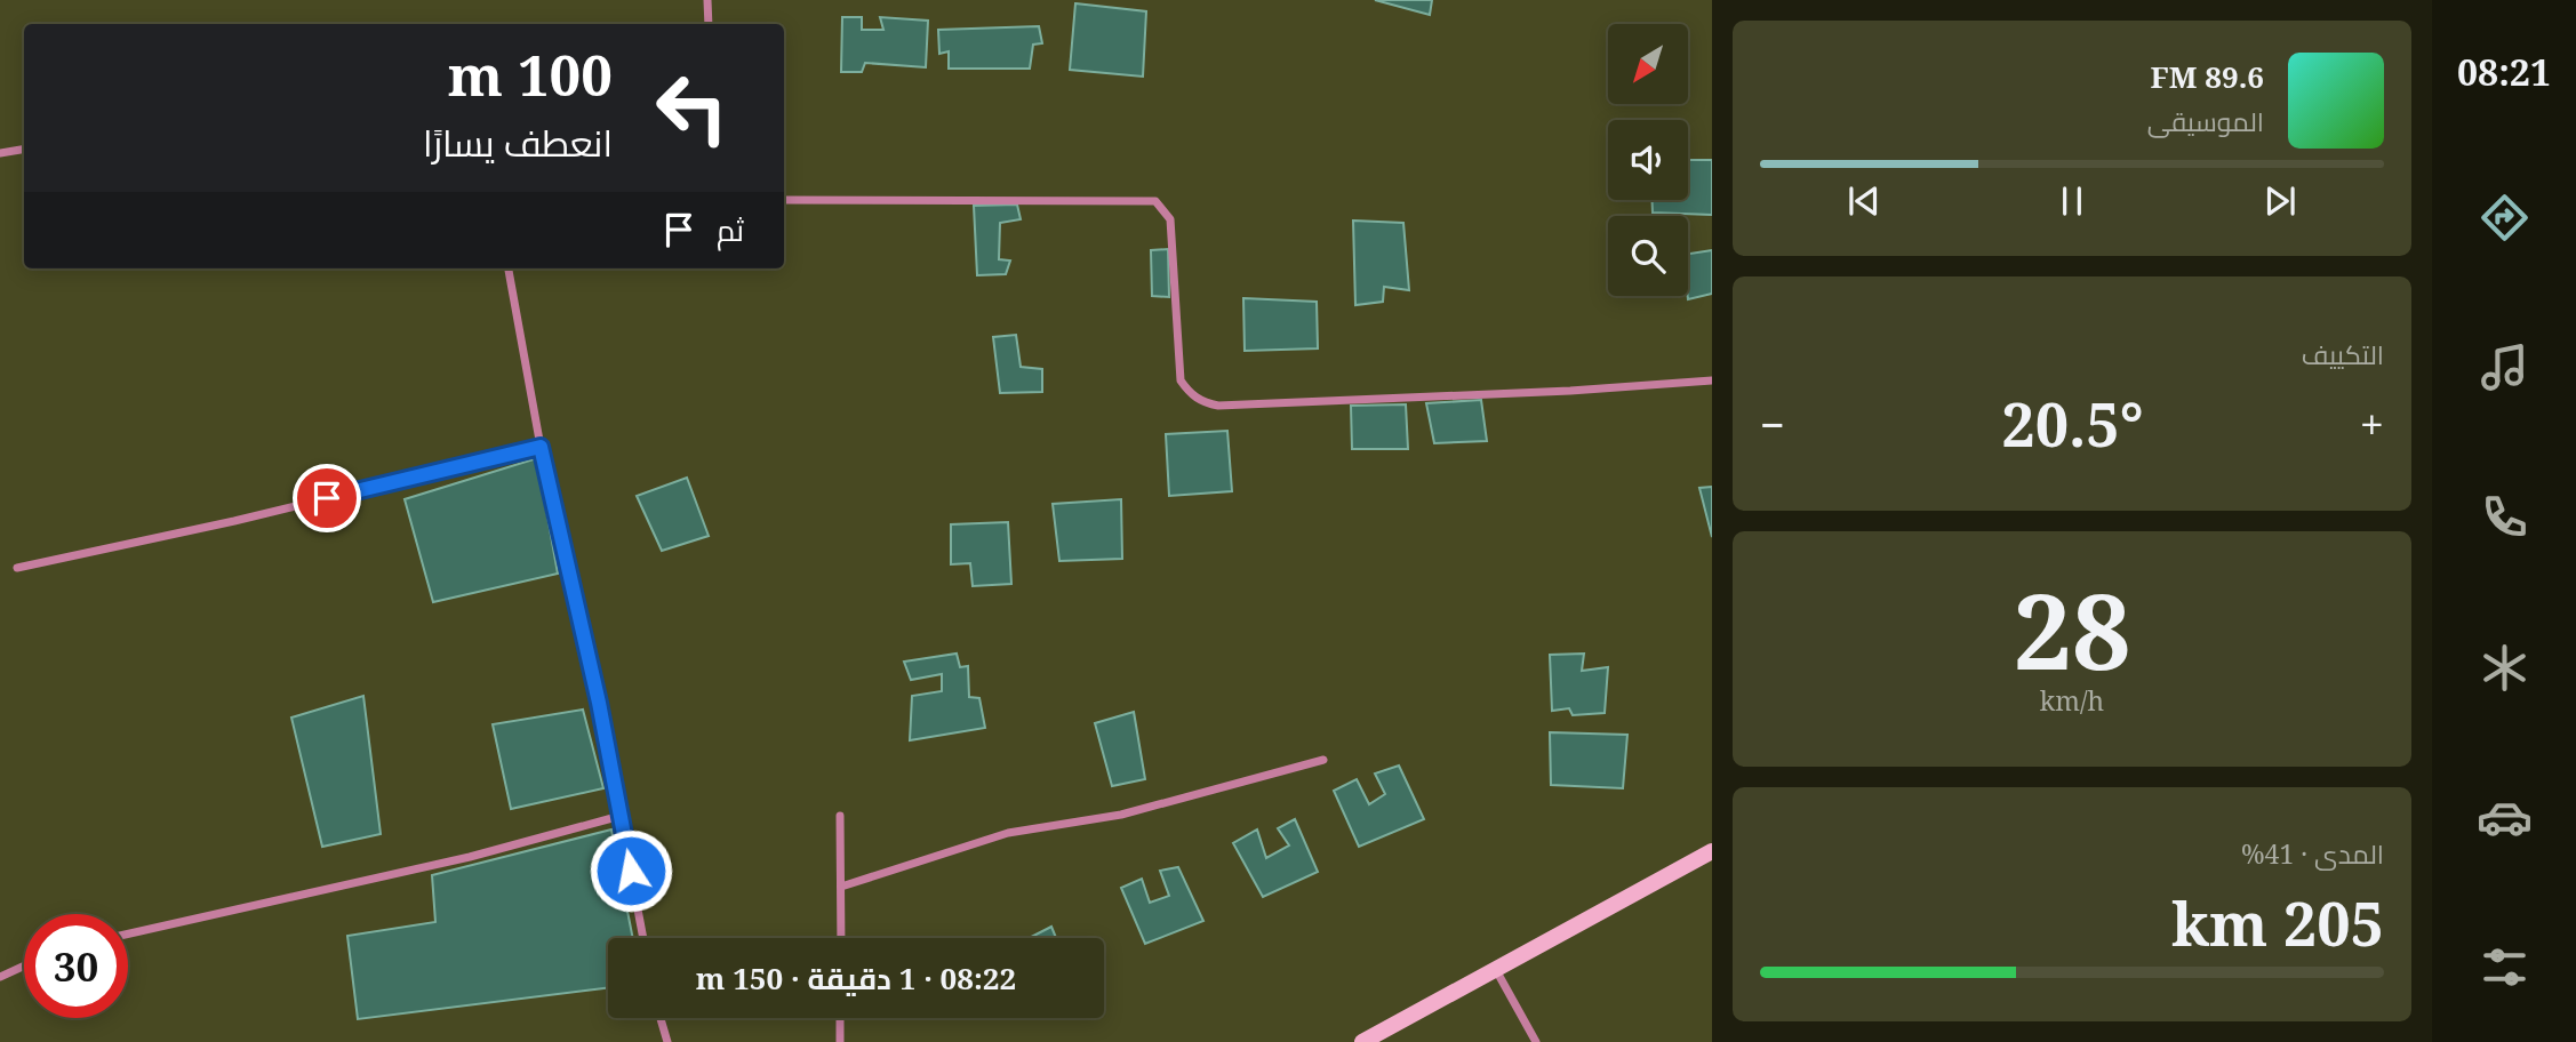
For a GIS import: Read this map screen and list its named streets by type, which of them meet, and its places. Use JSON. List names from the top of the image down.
{
  "north": "bottom left",
  "page": {
    "tabs": "08:21",
    "turn": ["100 m", "انعطف يسارًا"],
    "song": ["89.6 FM", "الموسيقى"],
    "then": "ثم",
    "tile": [
      "التكييف",
      ["28", "km/h"],
      ["المدى · 41%", "205 km"]
    ],
    "heat": ["−", "20.5°", "+"],
    "limit": "30",
    "trip": "08:22 · 1 دقيقة · 150 m"
  }
}
